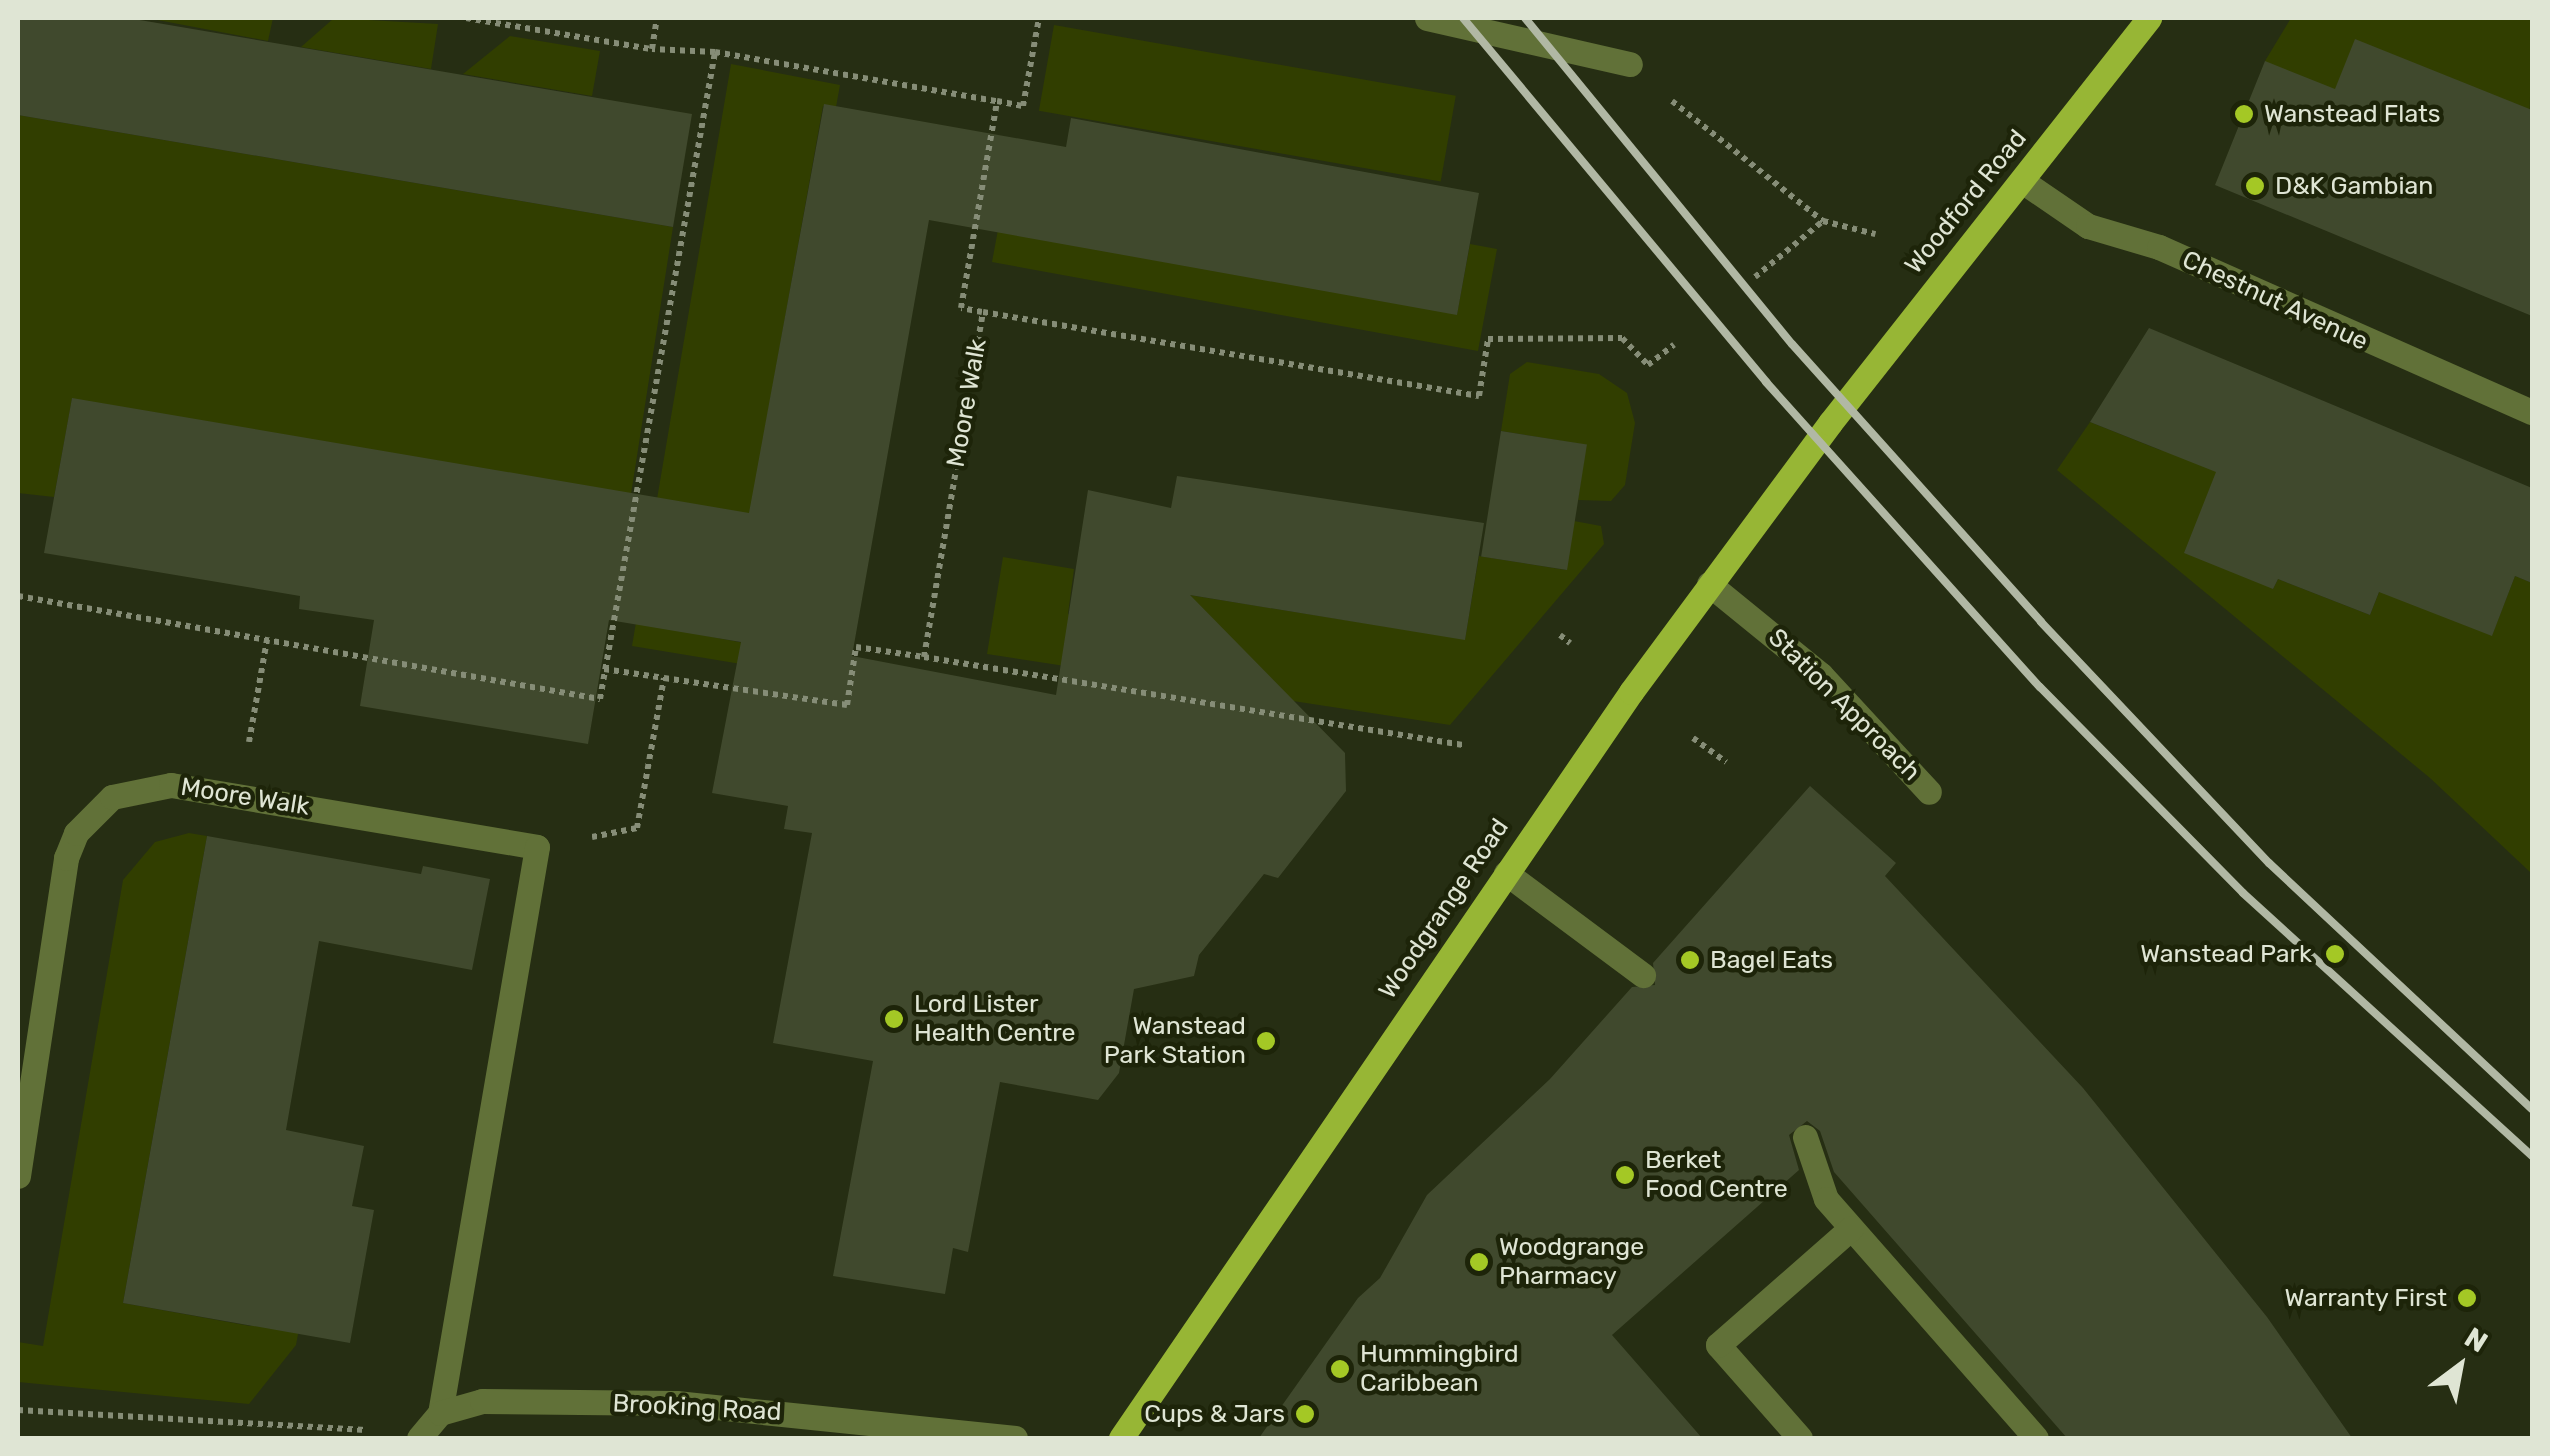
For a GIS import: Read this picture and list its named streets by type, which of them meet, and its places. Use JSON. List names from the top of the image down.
{
  "streets": {
    "main road": ["Woodford Road", "Woodgrange Road"],
    "street": [
      "Chestnut Avenue",
      "Moore Walk",
      "Station Approach",
      "Brooking Road"
    ]
  },
  "crossings": [
    ["Woodford Road", "Chestnut Avenue"],
    ["Woodford Road", "Woodgrange Road"],
    ["Station Approach", "Woodgrange Road"]
  ],
  "places": [
    "Wanstead Flats",
    "D&K Gambian",
    "Wanstead Park",
    "Bagel Eats",
    "Lord Lister Health Centre",
    "Wanstead Park Station",
    "Berket Food Centre",
    "Woodgrange Pharmacy",
    "Warranty First",
    "Hummingbird Caribbean",
    "Cups & Jars"
  ],
  "north": "top right"
}
